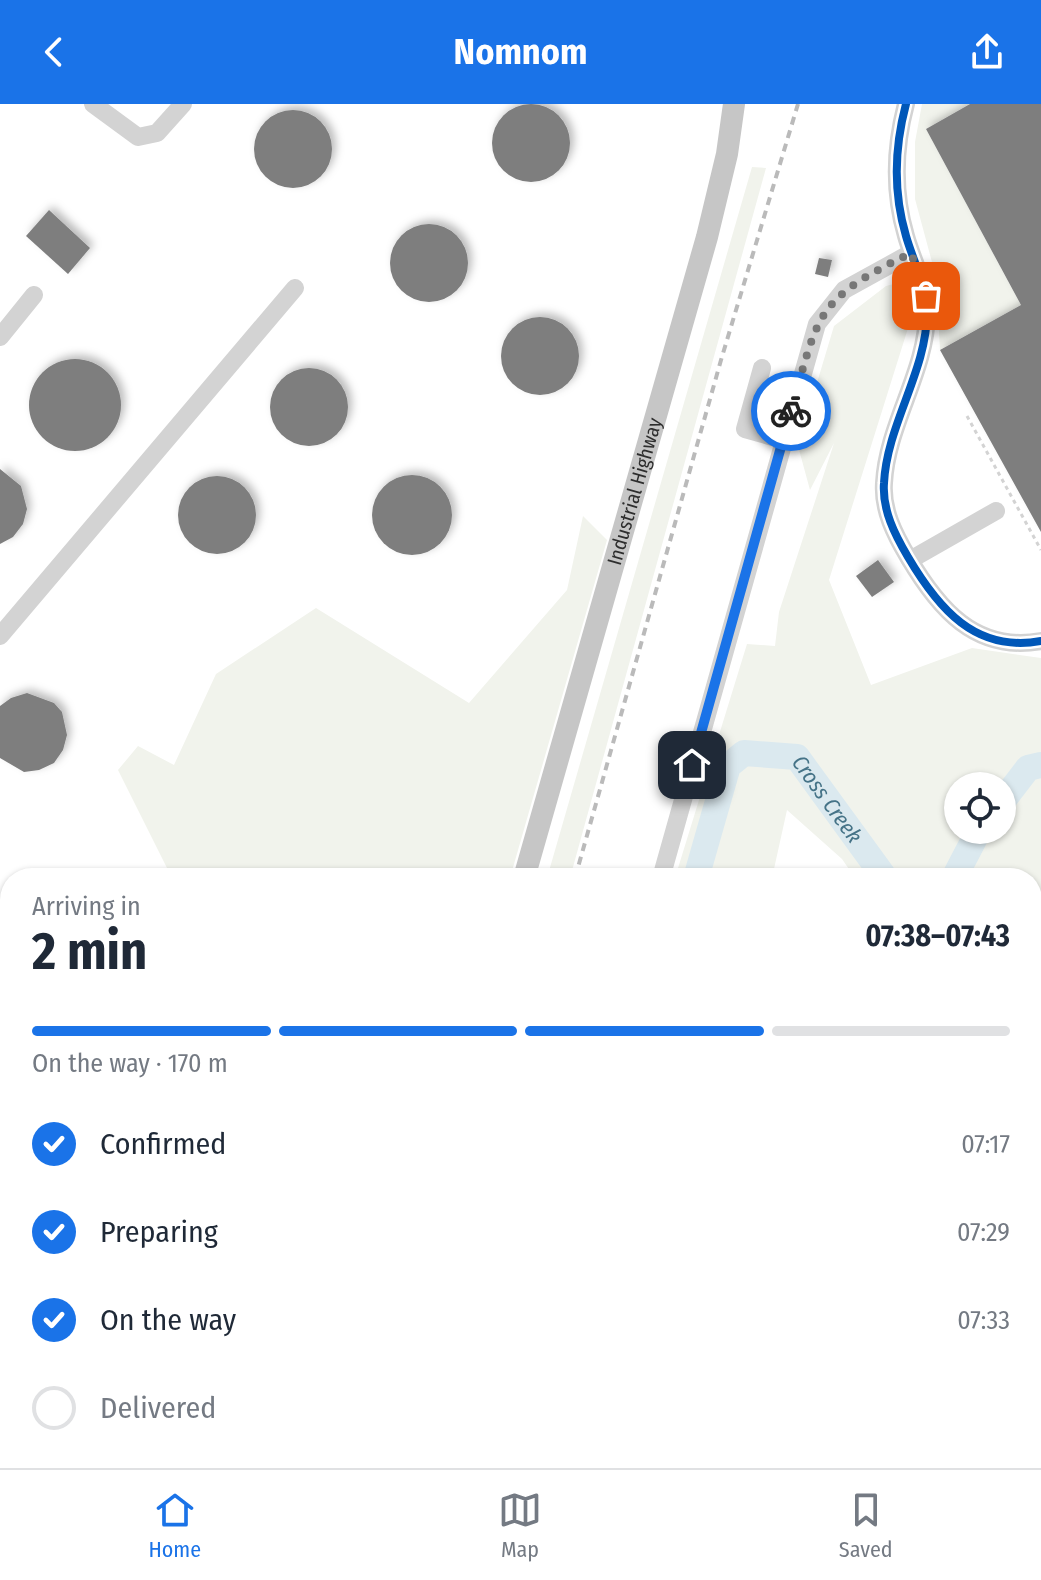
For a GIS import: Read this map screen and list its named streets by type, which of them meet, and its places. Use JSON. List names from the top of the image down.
{
  "streets": {
    "main road": ["Industrial Highway"]
  },
  "water": ["Cross Creek"],
  "page": {
    "header": "Nomnom",
    "heading": ["2 min", "Arriving in", "07:38–07:43"],
    "bar": "On the way · 170 m",
    "list": [
      ["Confirmed", "07:17"],
      ["Preparing", "07:29"],
      ["On the way", "07:33"],
      "Delivered"
    ],
    "tabs": ["Home", "Map", "Saved"]
  }
}
